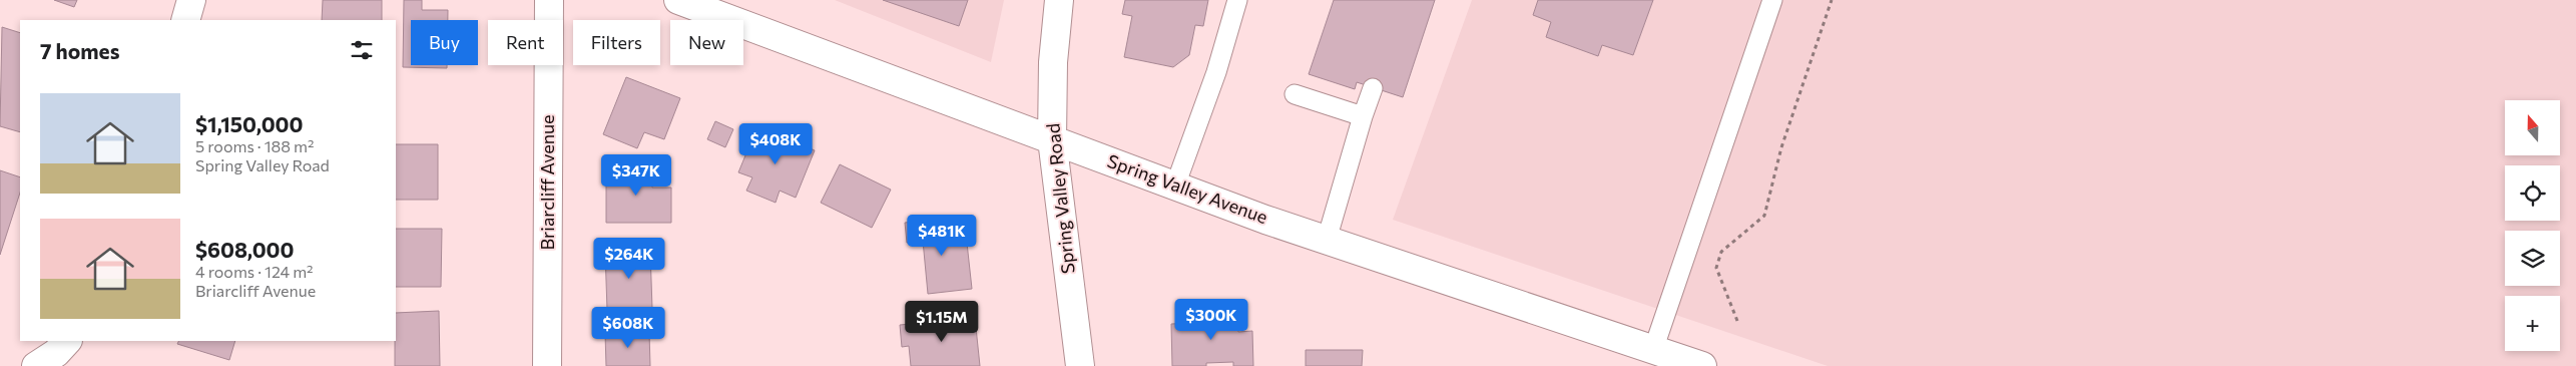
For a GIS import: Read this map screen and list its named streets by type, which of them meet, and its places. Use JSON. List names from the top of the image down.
{
  "streets": {
    "street": ["Briarcliff Avenue", "Spring Valley Avenue", "Spring Valley Road"]
  },
  "crossings": [
    ["Spring Valley Avenue", "Spring Valley Road"]
  ],
  "north": "top",
  "page": {
    "chip": [
      "Buy",
      "Rent",
      "Filters",
      "New"
    ],
    "heading": "7 homes",
    "list": [
      {
        "name": "$1,150,000",
        "note": "5 rooms · 188 m² · Spring Valley Road"
      },
      {
        "name": "$608,000",
        "note": "4 rooms · 124 m² · Briarcliff Avenue"
      }
    ],
    "map_buttons": "+",
    "price": [
      "$408K",
      "$347K",
      "$481K",
      "$264K",
      "$300K",
      "$1.15M",
      "$608K"
    ]
  }
}
